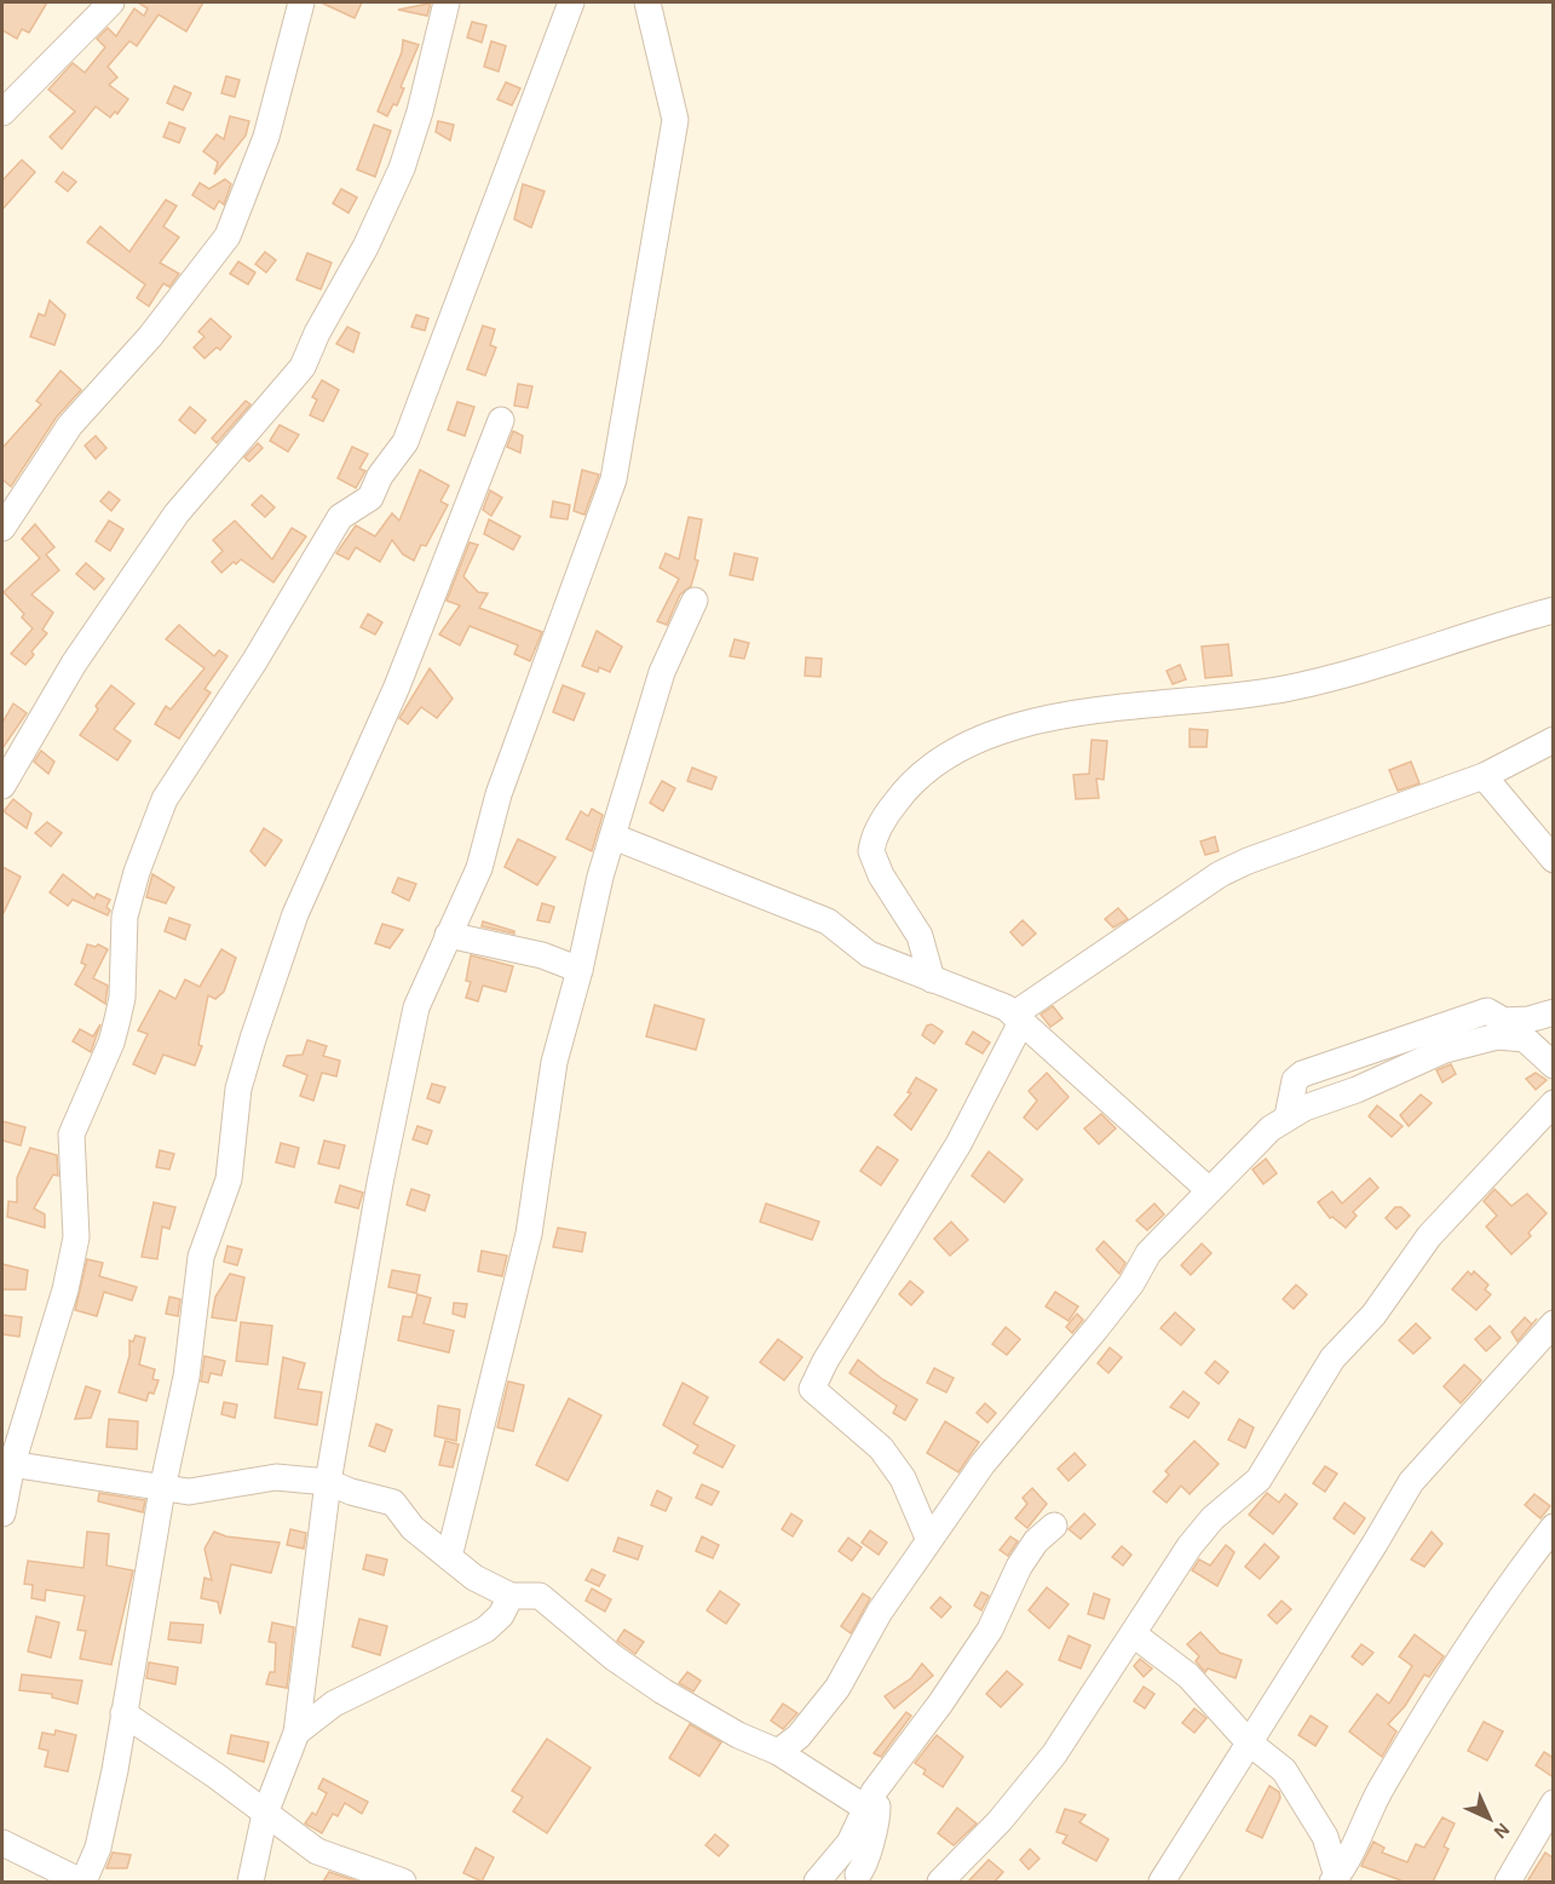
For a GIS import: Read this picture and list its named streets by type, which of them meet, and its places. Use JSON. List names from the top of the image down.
{
  "north": "bottom right"
}
